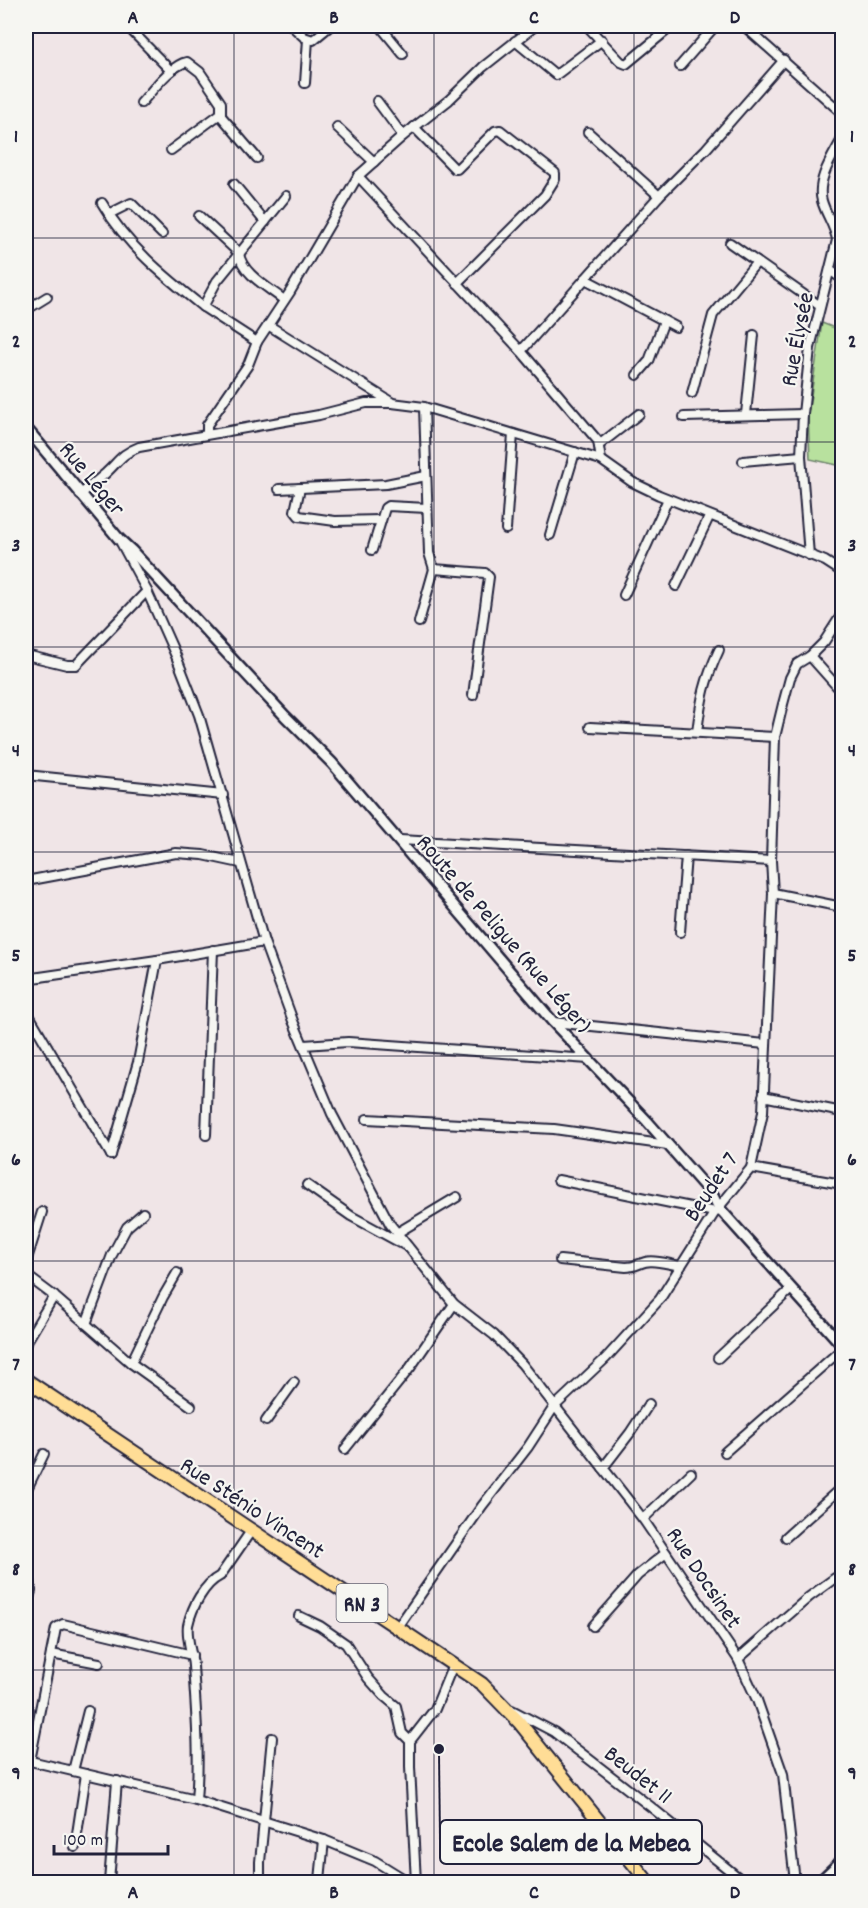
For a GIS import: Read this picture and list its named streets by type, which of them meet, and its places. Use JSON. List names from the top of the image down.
{
  "streets": {
    "main road": ["Rue Sténio Vincent", "RN 3"],
    "street": [
      "Rue Élysée",
      "Rue Léger",
      "Route de Peligue (Rue Léger)",
      "Beudet 7",
      "Rue Docsinet",
      "Beudet 11"
    ]
  },
  "crossings": [
    ["Rue Léger", "Route de Peligue (Rue Léger)"],
    ["Rue Léger", "Rue Docsinet"],
    ["Route de Peligue (Rue Léger)", "Beudet 7"],
    ["Beudet 7", "Rue Sténio Vincent"],
    ["Beudet 7", "Rue Docsinet"],
    ["Rue Sténio Vincent", "Beudet 11"]
  ],
  "places": ["Ecole Salem de la Mebea"],
  "scale_bar": "100 m",
  "grid": {
    "columns": [
      "A",
      "B",
      "C",
      "D"
    ],
    "rows": [
      "1",
      "2",
      "3",
      "4",
      "5",
      "6",
      "7",
      "8",
      "9"
    ]
  }
}
